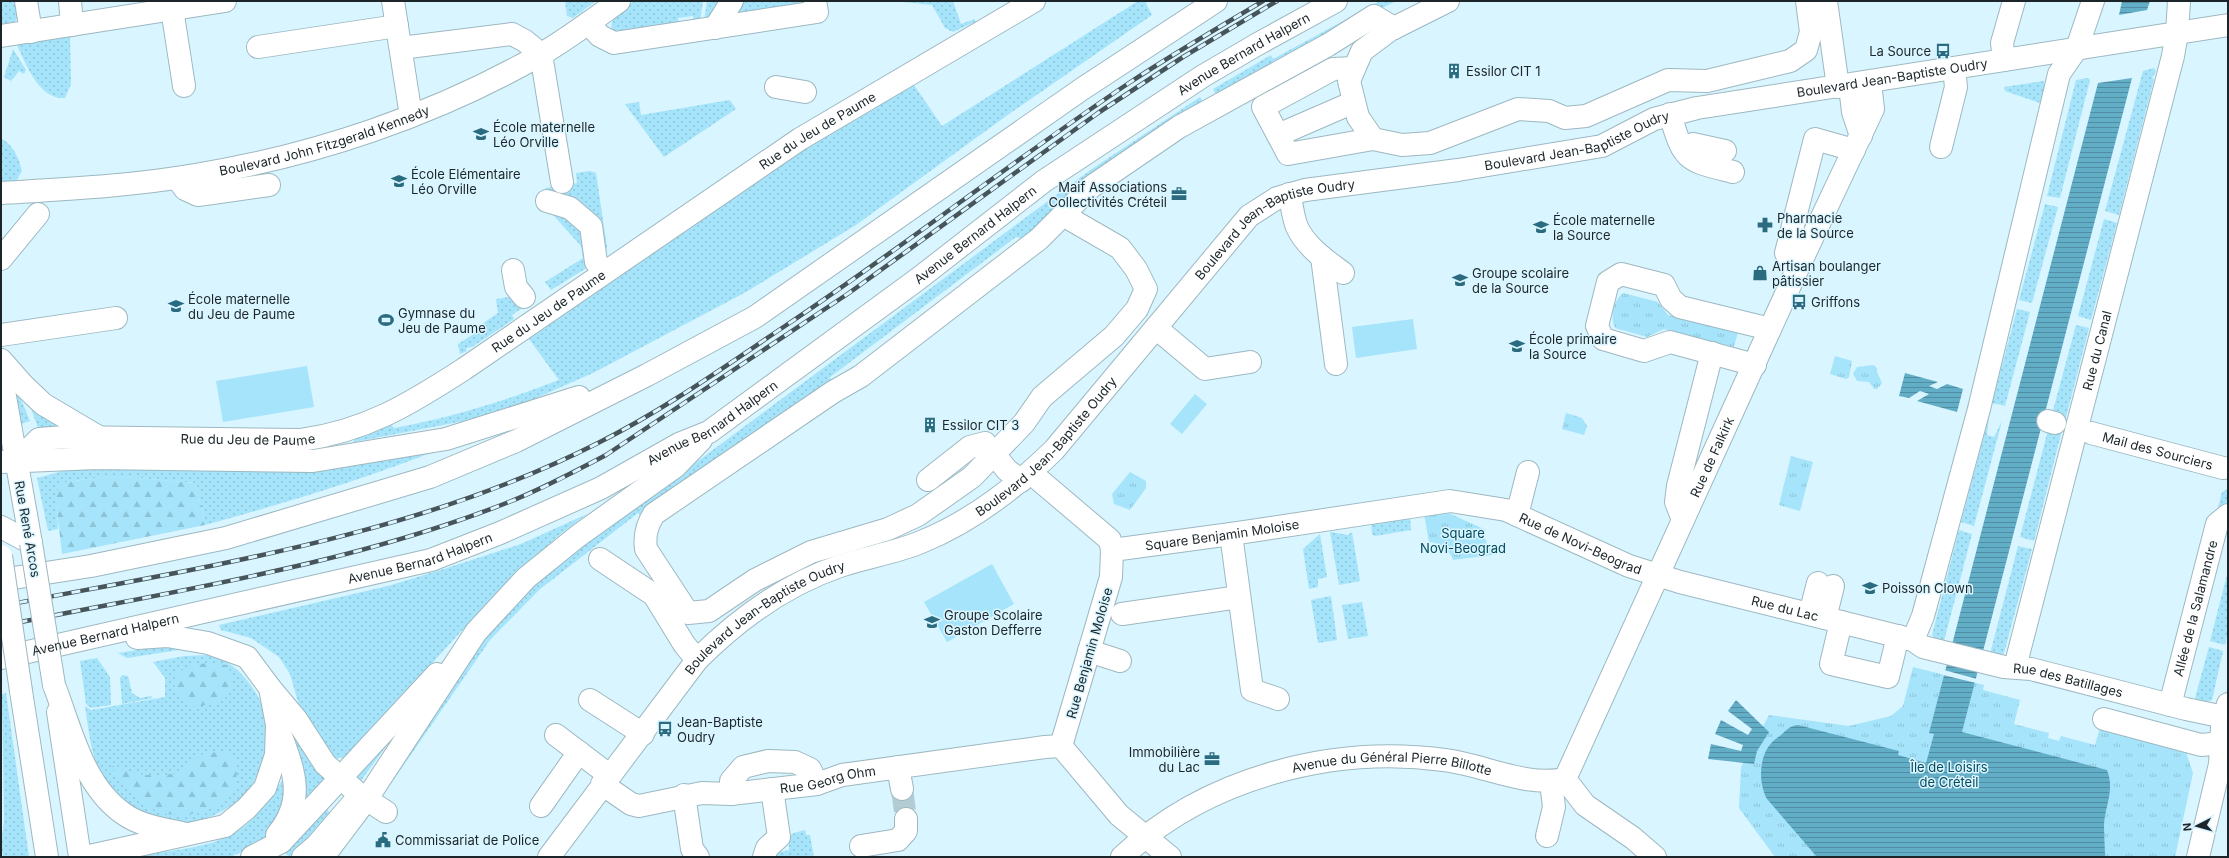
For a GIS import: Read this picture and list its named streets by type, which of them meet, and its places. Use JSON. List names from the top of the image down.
{
  "streets": {
    "main road": [
      "Avenue Bernard Halpern",
      "Boulevard Jean-Baptiste Oudry",
      "Rue du Jeu de Paume",
      "Boulevard John Fitzgerald Kennedy",
      "Rue du Canal",
      "Mail des Sourciers",
      "Rue de Falkirk",
      "Rue René Arcos",
      "Square Benjamin Moloise",
      "Rue de Novi-Beograd",
      "Rue du Lac",
      "Allée de la Salamandre",
      "Rue Benjamin Moloise",
      "Rue des Batillages",
      "Avenue du Général Pierre Billotte",
      "Rue Georg Ohm"
    ]
  },
  "crossings": [
    ["Boulevard Jean-Baptiste Oudry", "Rue du Canal"],
    ["Boulevard Jean-Baptiste Oudry", "Rue Benjamin Moloise"],
    ["Boulevard Jean-Baptiste Oudry", "Rue Georg Ohm"],
    ["Rue du Jeu de Paume", "Rue René Arcos"],
    ["Rue du Canal", "Rue des Batillages"],
    ["Rue de Falkirk", "Rue de Novi-Beograd"],
    ["Rue de Falkirk", "Rue du Lac"],
    ["Rue de Falkirk", "Avenue du Général Pierre Billotte"],
    ["Square Benjamin Moloise", "Rue de Novi-Beograd"],
    ["Rue de Novi-Beograd", "Rue du Lac"],
    ["Rue du Lac", "Rue des Batillages"],
    ["Allée de la Salamandre", "Rue des Batillages"],
    ["Rue Benjamin Moloise", "Rue Georg Ohm"]
  ],
  "parks": ["Square Novi-Beograd", "Île de Loisirs de Créteil"],
  "places": {
    "bus stop": ["La Source", "Griffons", "Jean-Baptiste Oudry"],
    "building": ["Essilor CIT 1", "Essilor CIT 3"],
    "school or university": [
      "École maternelle Léo Orville",
      "École Elémentaire Léo Orville",
      "École maternelle la Source",
      "Groupe scolaire de la Source",
      "École maternelle du Jeu de Paume",
      "École primaire la Source",
      "Poisson Clown",
      "Groupe Scolaire Gaston Defferre"
    ],
    "office": ["Maif Associations Collectivités Créteil", "Immobilière du Lac"],
    "pharmacy": ["Pharmacie de la Source"],
    "shop": ["Artisan boulanger pâtissier"],
    "sports": ["Gymnase du Jeu de Paume"],
    "public building": ["Commissariat de Police"]
  },
  "north": "left"
}
